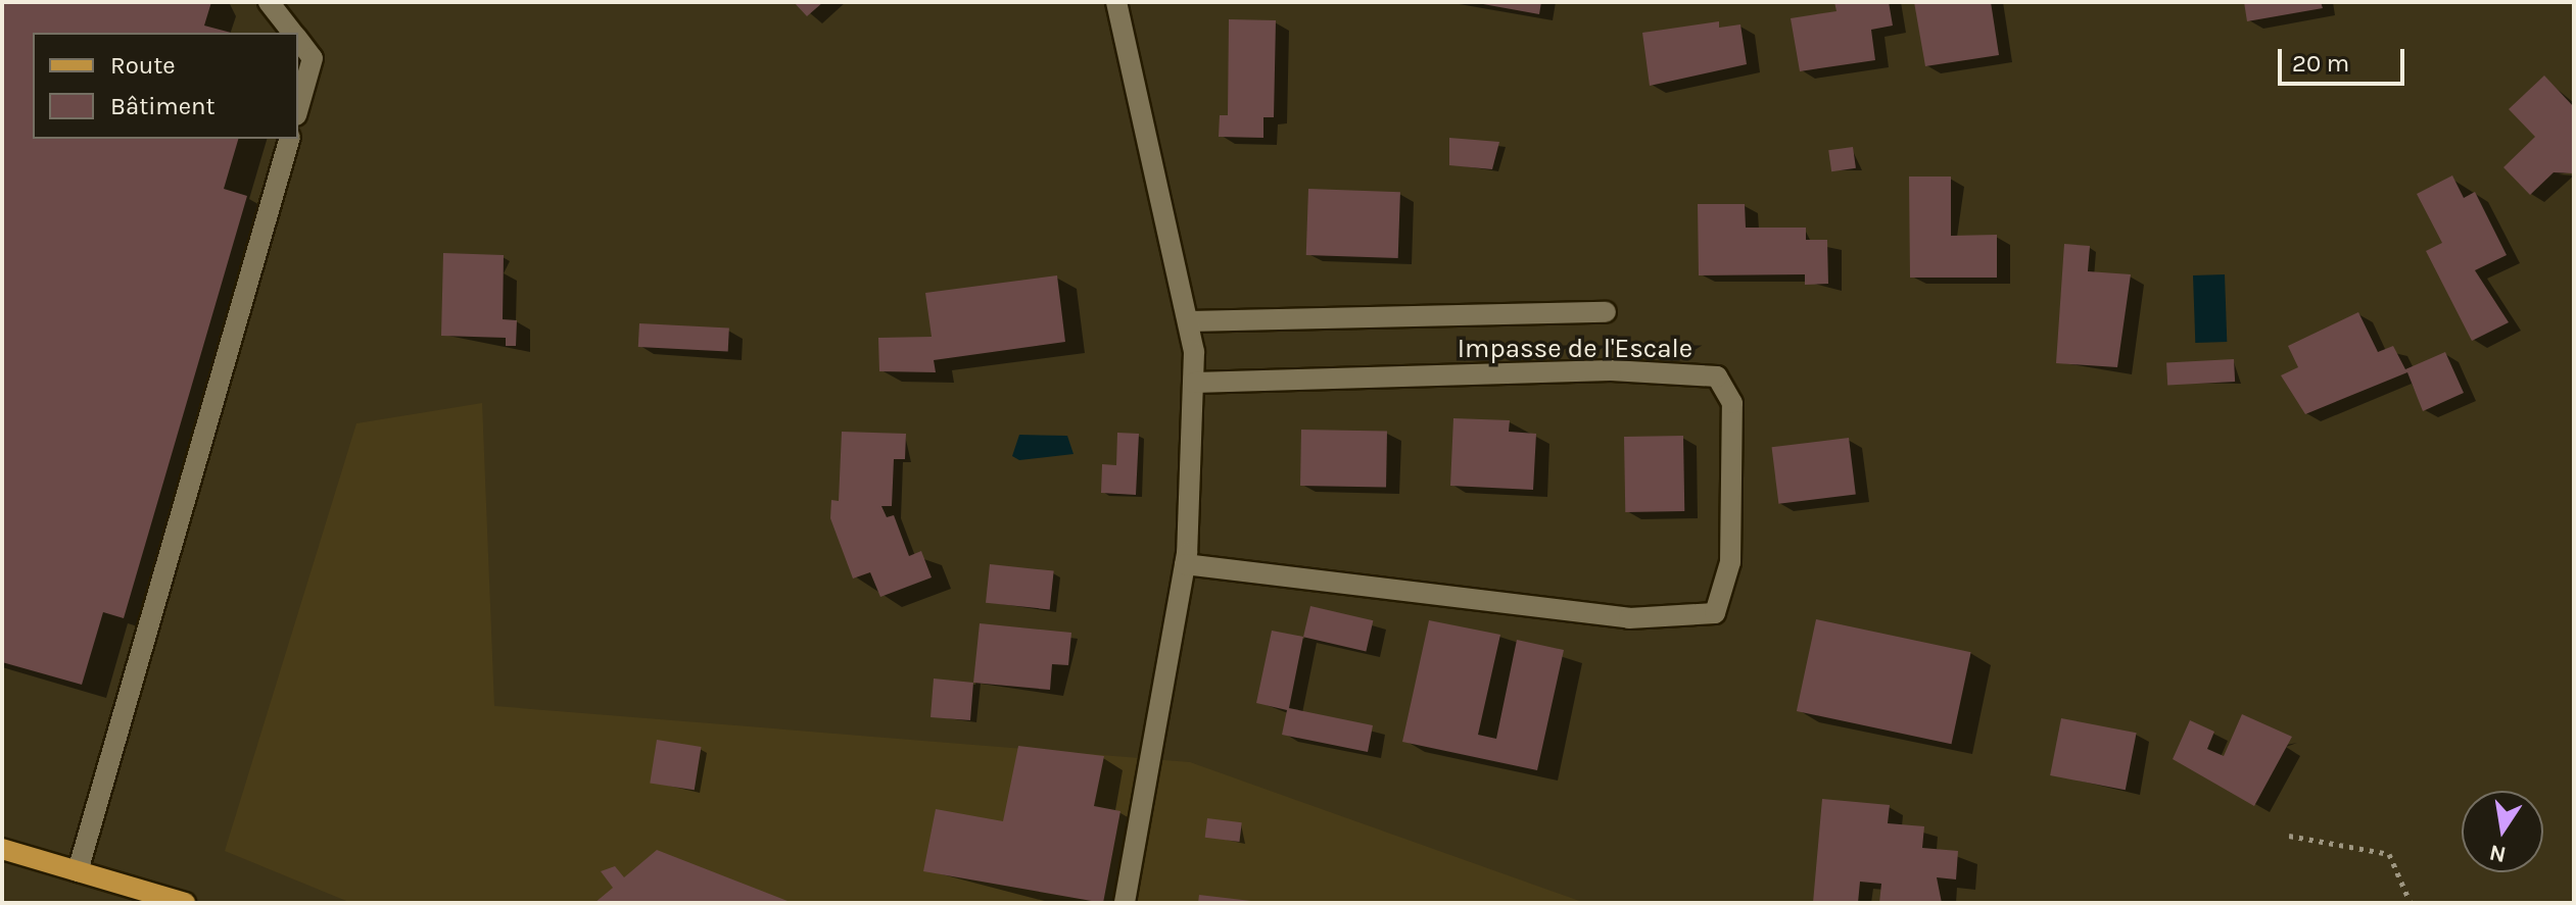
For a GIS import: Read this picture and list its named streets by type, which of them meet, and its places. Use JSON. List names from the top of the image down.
{
  "streets": {
    "street": ["Impasse de l'Escale"]
  },
  "legend": ["Route", "Bâtiment"],
  "scale_bar": "20 m",
  "north": "bottom"
}
